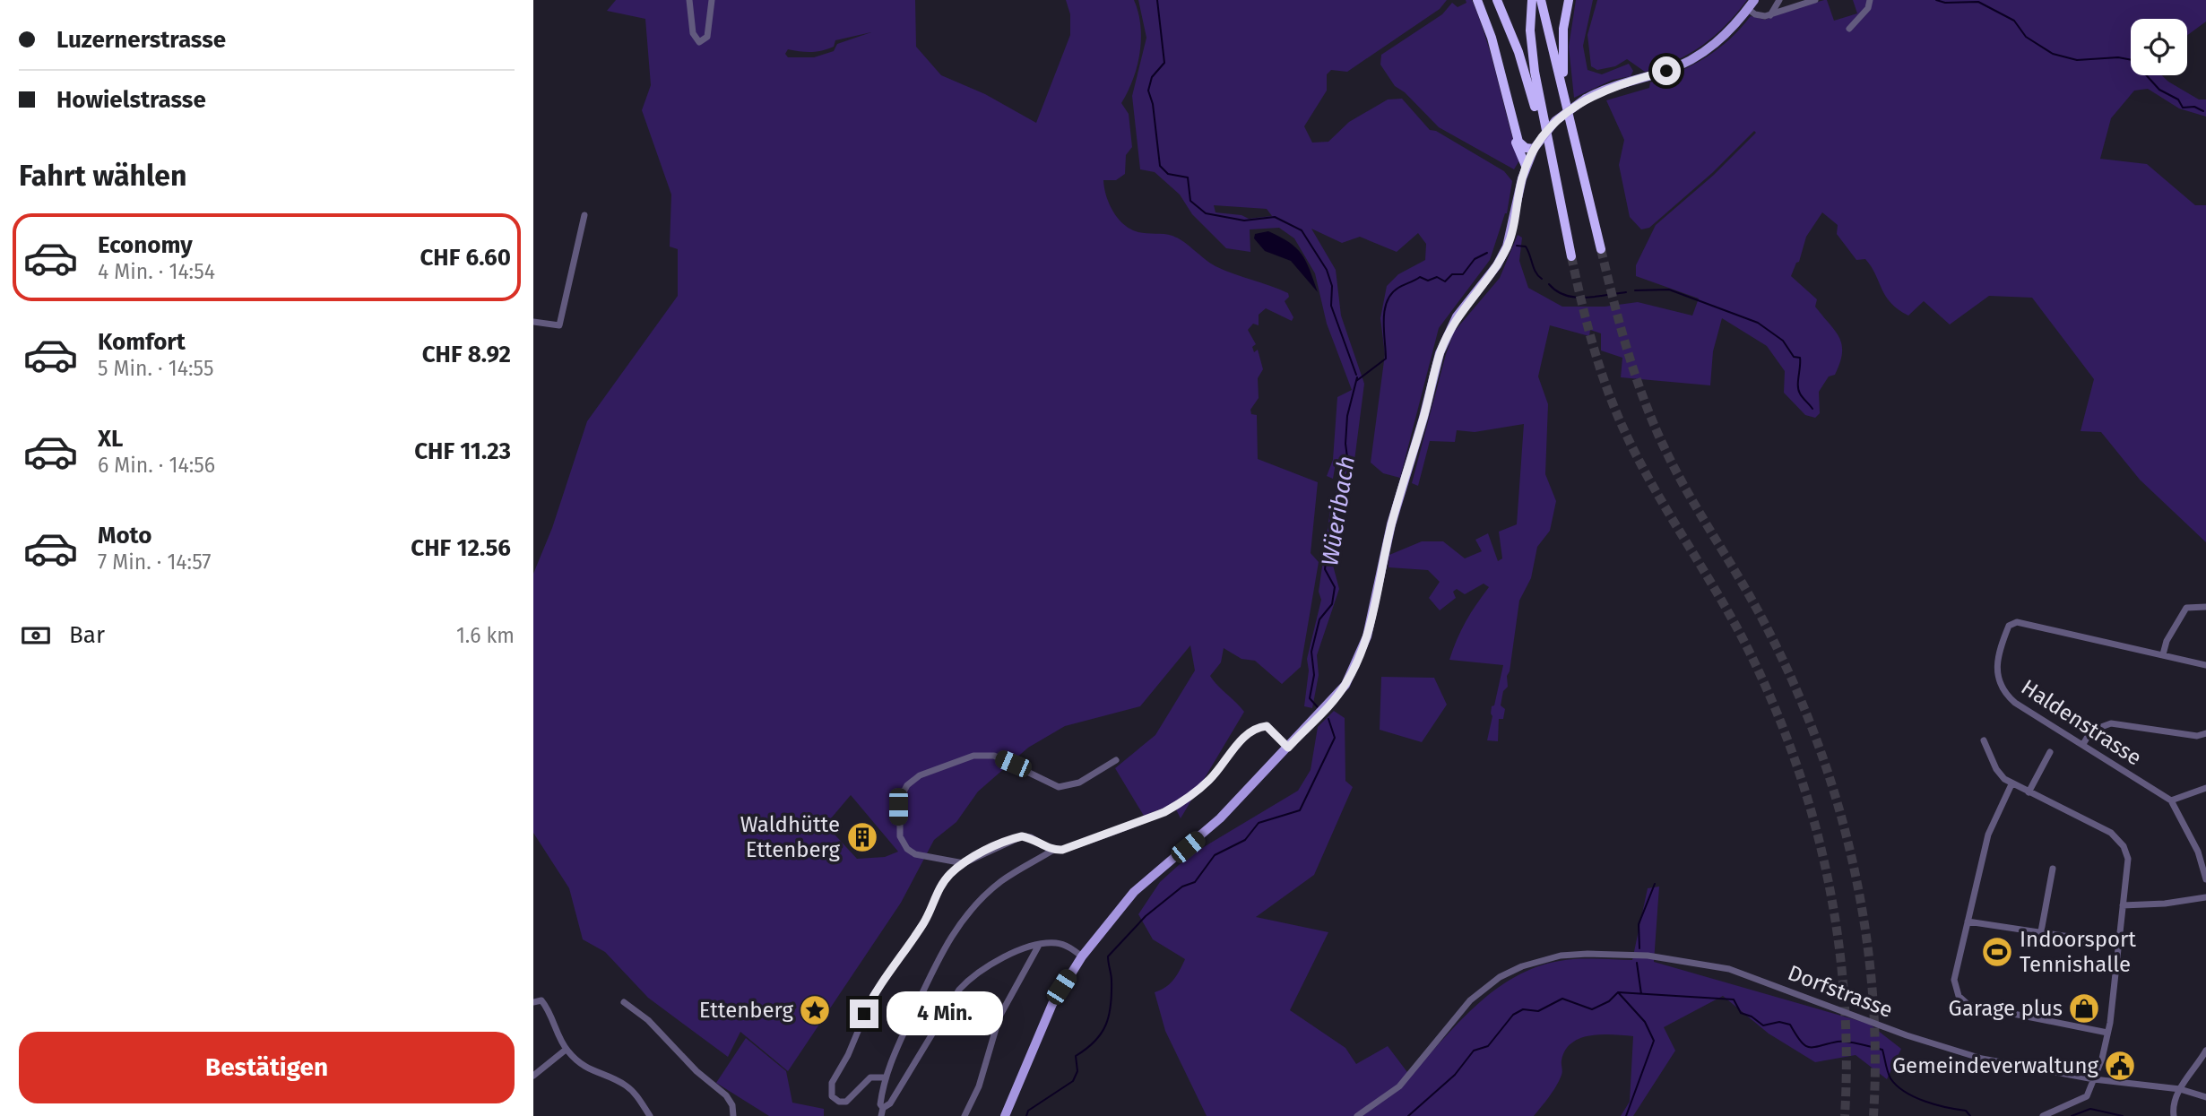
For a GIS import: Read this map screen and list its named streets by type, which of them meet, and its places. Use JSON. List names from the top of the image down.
{
  "streets": {
    "street": ["Haldenstrasse", "Dorfstrasse"]
  },
  "water": ["Wüeribach"],
  "places": {
    "building": ["Waldhütte Ettenberg"],
    "sports": ["Indoorsport Tennishalle"],
    "shop": ["Garage plus"],
    "place": ["Ettenberg"],
    "public building": ["Gemeindeverwaltung"]
  },
  "page": {
    "banner": ["Luzernerstrasse", "Howielstrasse"],
    "heading": "Fahrt wählen",
    "list": [
      {
        "name": "Economy",
        "note": "4 Min. · 14:54",
        "value": "CHF 6.60"
      },
      {
        "name": "Komfort",
        "note": "5 Min. · 14:55",
        "value": "CHF 8.92"
      },
      {
        "name": "XL",
        "note": "6 Min. · 14:56",
        "value": "CHF 11.23"
      },
      {
        "name": "Moto",
        "note": "7 Min. · 14:57",
        "value": "CHF 12.56"
      }
    ],
    "pay": ["Bar", "1.6 km"],
    "bubble": "4 Min.",
    "buttons": "Bestätigen"
  }
}
